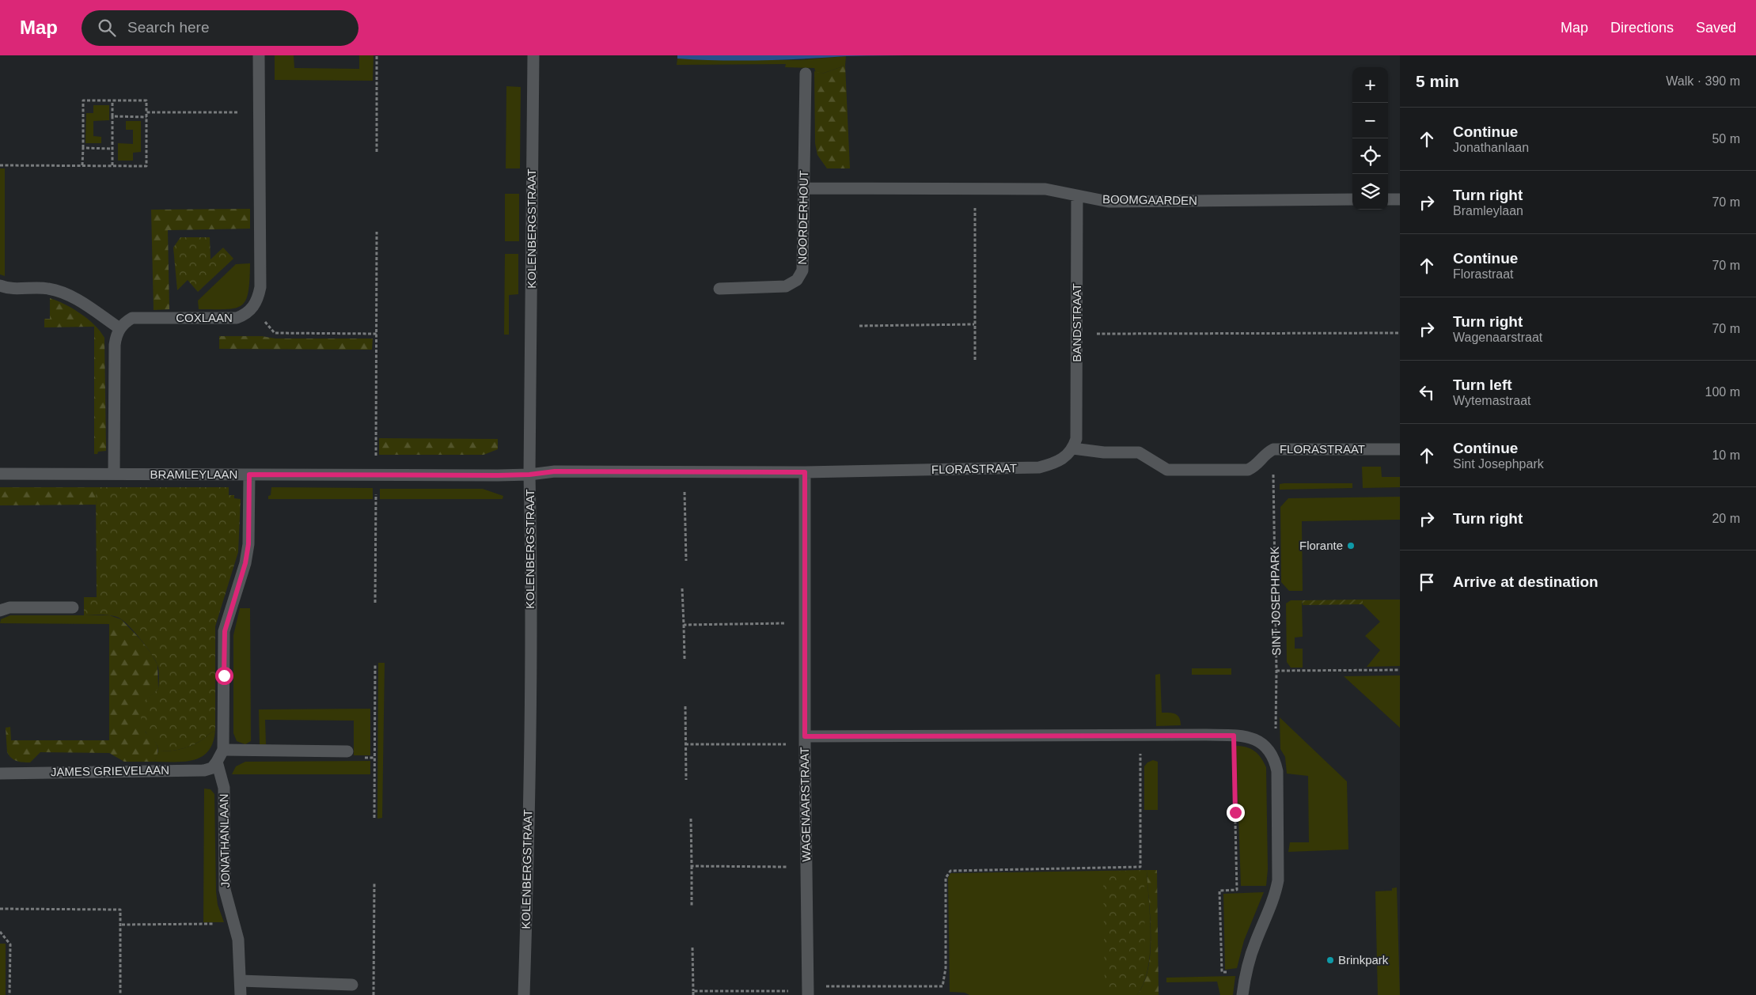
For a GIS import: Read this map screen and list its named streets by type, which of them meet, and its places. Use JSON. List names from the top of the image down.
{
  "streets": {
    "street": [
      "BOOMGAARDEN",
      "NOORDERHOUT",
      "KOLENBERGSTRAAT",
      "COXLAAN",
      "BANDSTRAAT",
      "FLORASTRAAT",
      "BRAMLEYLAAN",
      "JAMES GRIEVELAAN",
      "WAGENAARSTRAAT",
      "JONATHANLAAN"
    ],
    "path": ["SINT JOSEPHPARK"]
  },
  "crossings": [
    ["BOOMGAARDEN", "NOORDERHOUT"],
    ["BOOMGAARDEN", "BANDSTRAAT"],
    ["KOLENBERGSTRAAT", "FLORASTRAAT"],
    ["KOLENBERGSTRAAT", "BRAMLEYLAAN"],
    ["BANDSTRAAT", "FLORASTRAAT"],
    ["FLORASTRAAT", "BRAMLEYLAAN"],
    ["FLORASTRAAT", "SINT JOSEPHPARK"],
    ["FLORASTRAAT", "WAGENAARSTRAAT"],
    ["JAMES GRIEVELAAN", "JONATHANLAAN"]
  ],
  "places": ["Florante", "Brinkpark"],
  "page": {
    "header": "Map",
    "search": "Search here",
    "nav": ["Map", "Directions", "Saved"],
    "heading": ["5 min", "Walk · 390 m"],
    "map_buttons": ["+", "−"],
    "list": [
      ["Continue", "Jonathanlaan", "50 m"],
      ["Turn right", "Bramleylaan", "70 m"],
      ["Continue", "Florastraat", "70 m"],
      ["Turn right", "Wagenaarstraat", "70 m"],
      ["Turn left", "Wytemastraat", "100 m"],
      ["Continue", "Sint Josephpark", "10 m"],
      ["Turn right", "20 m"],
      "Arrive at destination"
    ]
  }
}
